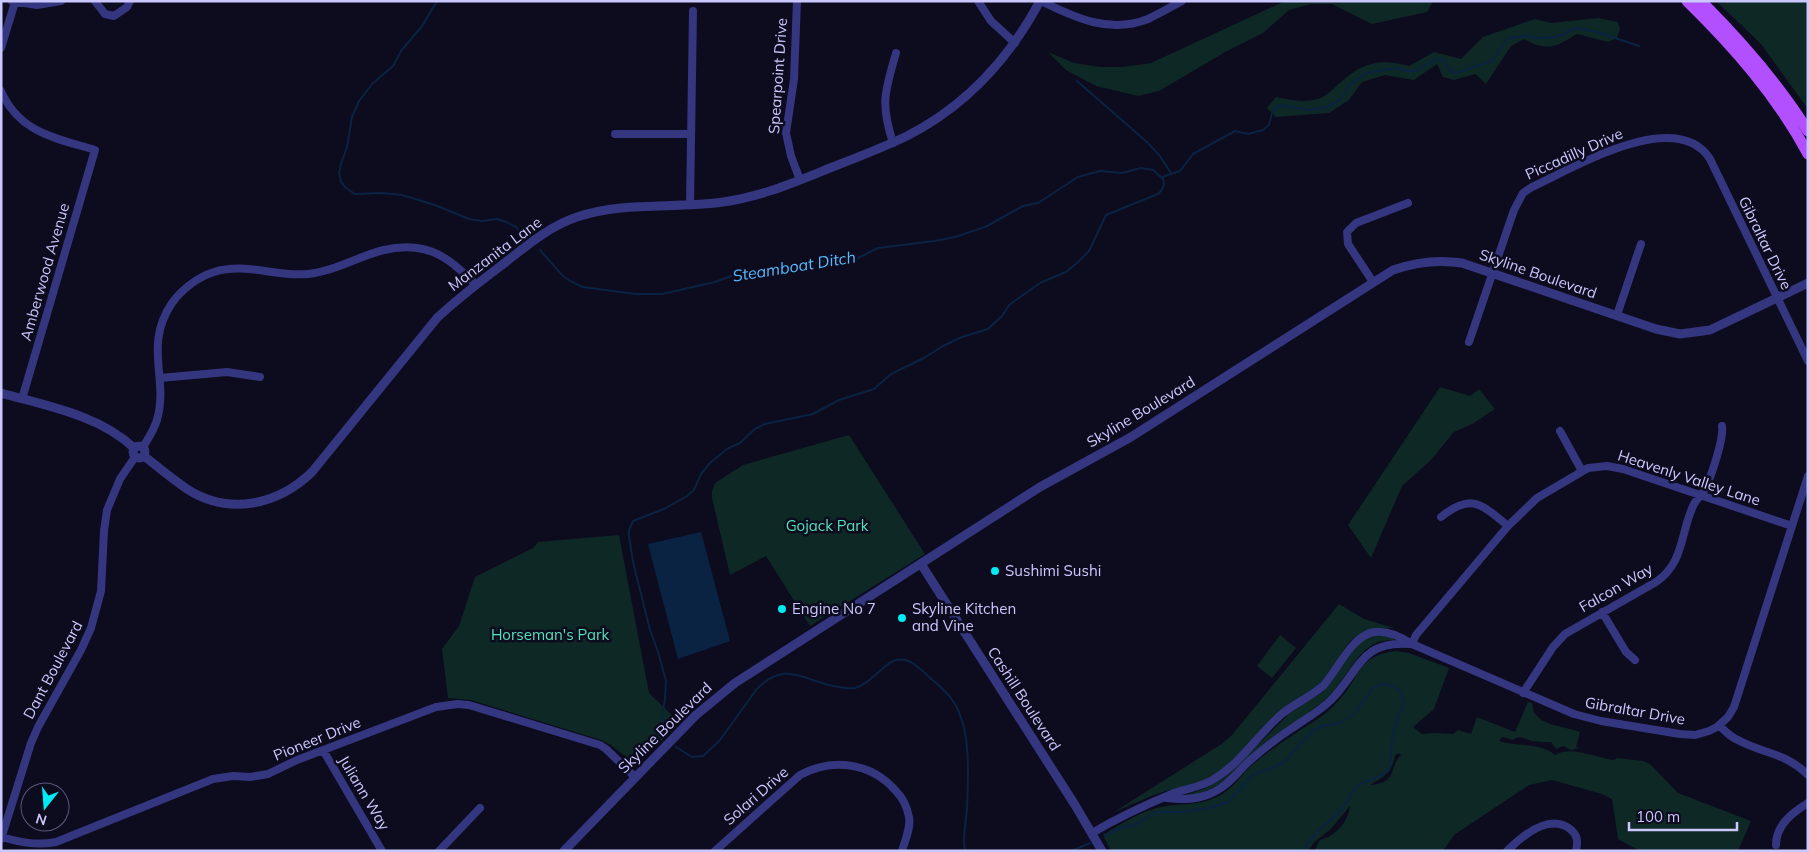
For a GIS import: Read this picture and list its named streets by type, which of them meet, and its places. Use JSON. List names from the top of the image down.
{
  "streets": {
    "street": [
      "Spearpoint Drive",
      "Piccadilly Drive",
      "Gibraltar Drive",
      "Manzanita Lane",
      "Amberwood Avenue",
      "Skyline Boulevard",
      "Heavenly Valley Lane",
      "Falcon Way",
      "Dant Boulevard",
      "Cashill Boulevard",
      "Pioneer Drive",
      "Juliann Way",
      "Solari Drive"
    ]
  },
  "crossings": [
    ["Spearpoint Drive", "Manzanita Lane"],
    ["Piccadilly Drive", "Gibraltar Drive"],
    ["Piccadilly Drive", "Skyline Boulevard"],
    ["Gibraltar Drive", "Skyline Boulevard"],
    ["Gibraltar Drive", "Heavenly Valley Lane"],
    ["Gibraltar Drive", "Falcon Way"],
    ["Gibraltar Drive", "Cashill Boulevard"],
    ["Manzanita Lane", "Amberwood Avenue"],
    ["Manzanita Lane", "Dant Boulevard"],
    ["Skyline Boulevard", "Cashill Boulevard"],
    ["Skyline Boulevard", "Pioneer Drive"],
    ["Heavenly Valley Lane", "Falcon Way"],
    ["Dant Boulevard", "Pioneer Drive"],
    ["Pioneer Drive", "Juliann Way"]
  ],
  "water": ["Steamboat Ditch"],
  "parks": ["Gojack Park", "Horseman's Park"],
  "places": ["Sushimi Sushi", "Engine No 7", "Skyline Kitchen and Vine"],
  "scale_bar": "100 m",
  "north": "bottom"
}
